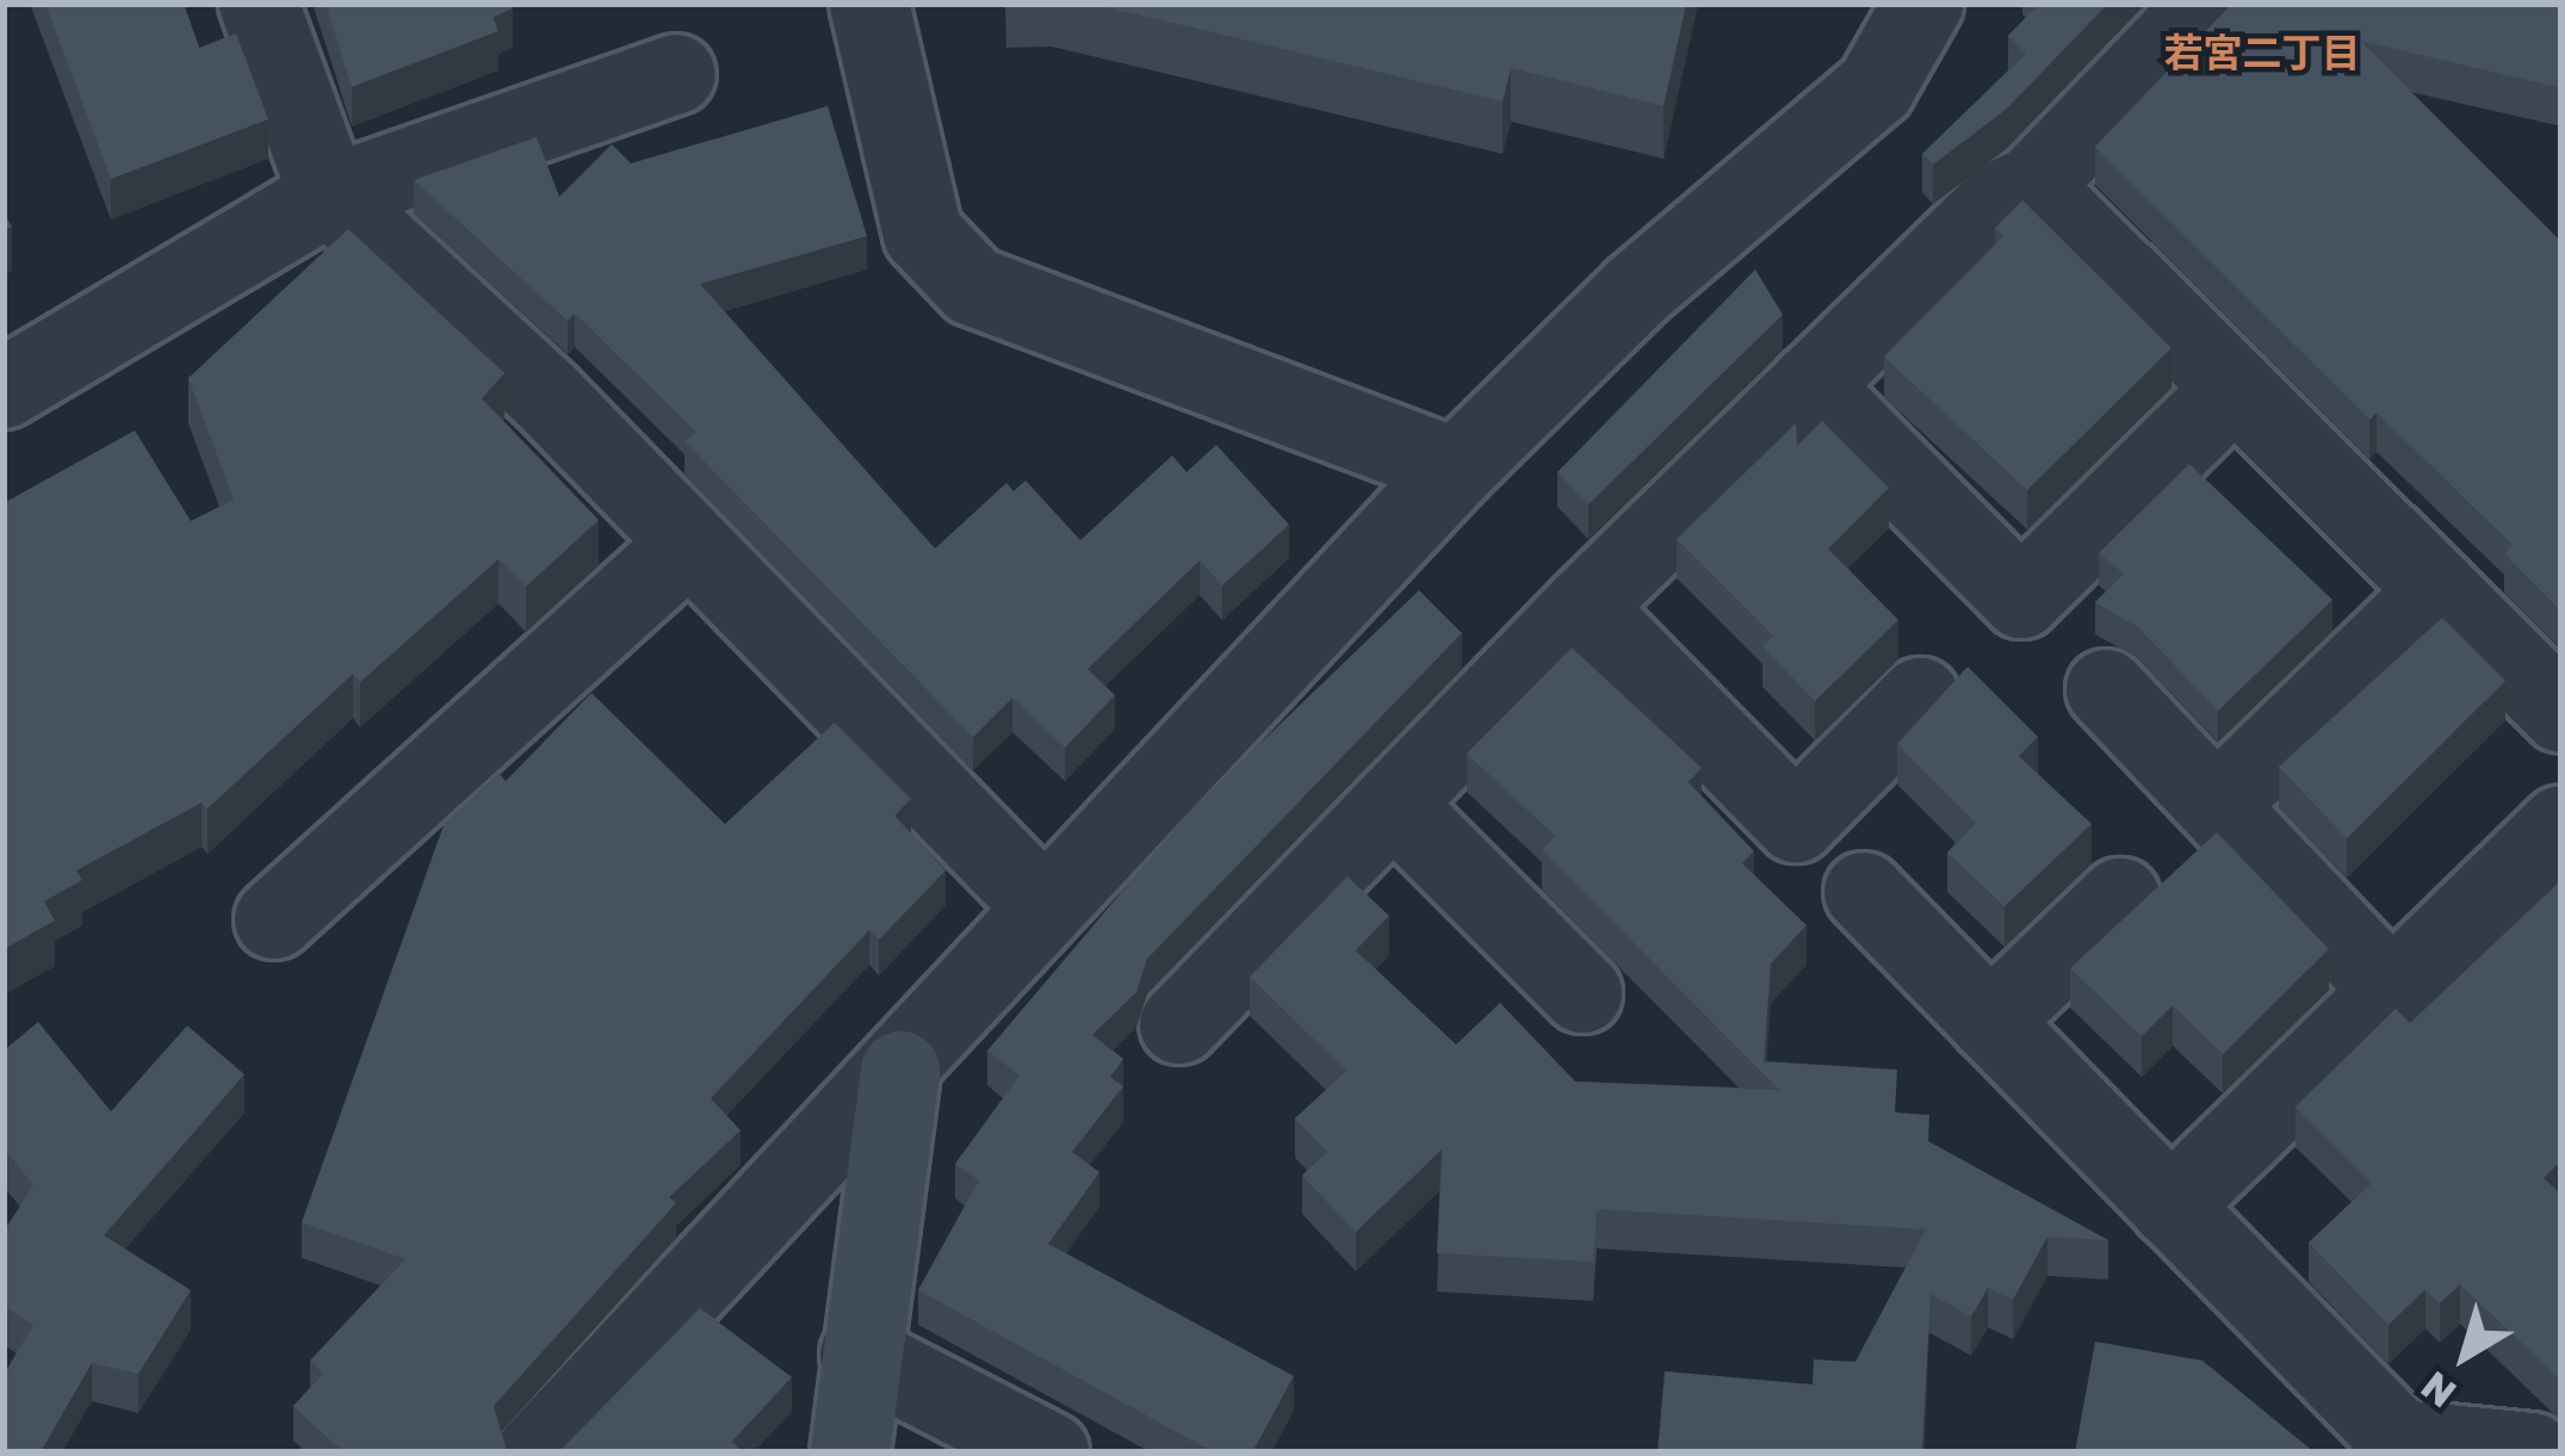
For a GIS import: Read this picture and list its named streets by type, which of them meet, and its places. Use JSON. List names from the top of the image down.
{
  "districts": ["若宮二丁目"],
  "north": "bottom left"
}
